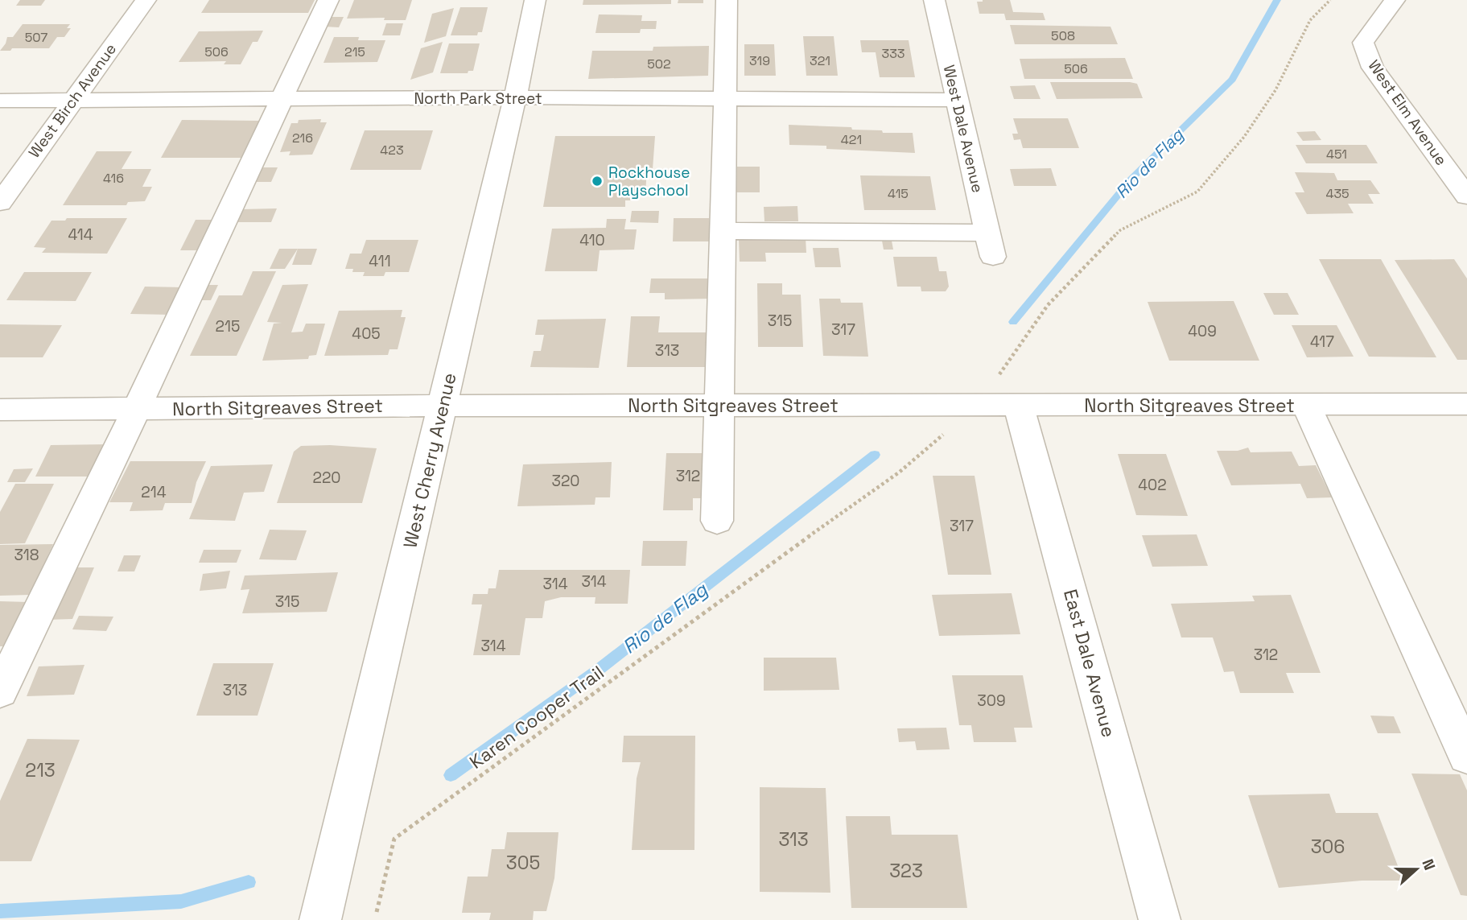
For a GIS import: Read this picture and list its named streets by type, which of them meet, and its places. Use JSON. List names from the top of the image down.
{
  "streets": {
    "street": [
      "North Park Street",
      "West Birch Avenue",
      "West Elm Avenue",
      "West Dale Avenue",
      "North Sitgreaves Street",
      "West Cherry Avenue",
      "East Dale Avenue"
    ],
    "path": ["Karen Cooper Trail"]
  },
  "crossings": [
    ["North Park Street", "West Birch Avenue"],
    ["North Park Street", "West Dale Avenue"],
    ["North Park Street", "West Cherry Avenue"],
    ["North Sitgreaves Street", "West Cherry Avenue"],
    ["North Sitgreaves Street", "East Dale Avenue"]
  ],
  "water": ["Rio de Flag"],
  "places": ["Rockhouse Playschool"],
  "house_numbers": [
    "508",
    "507",
    "506",
    "215",
    "333",
    "319",
    "321",
    "502",
    "506",
    "216",
    "421",
    "423",
    "451",
    "416",
    "415",
    "435",
    "414",
    "410",
    "411",
    "315",
    "215",
    "317",
    "409",
    "405",
    "417",
    "313",
    "312",
    "220",
    "320",
    "402",
    "214",
    "317",
    "318",
    "314",
    "314",
    "315",
    "314",
    "312",
    "313",
    "309",
    "213",
    "313",
    "306",
    "305",
    "323"
  ],
  "north": "right"
}
